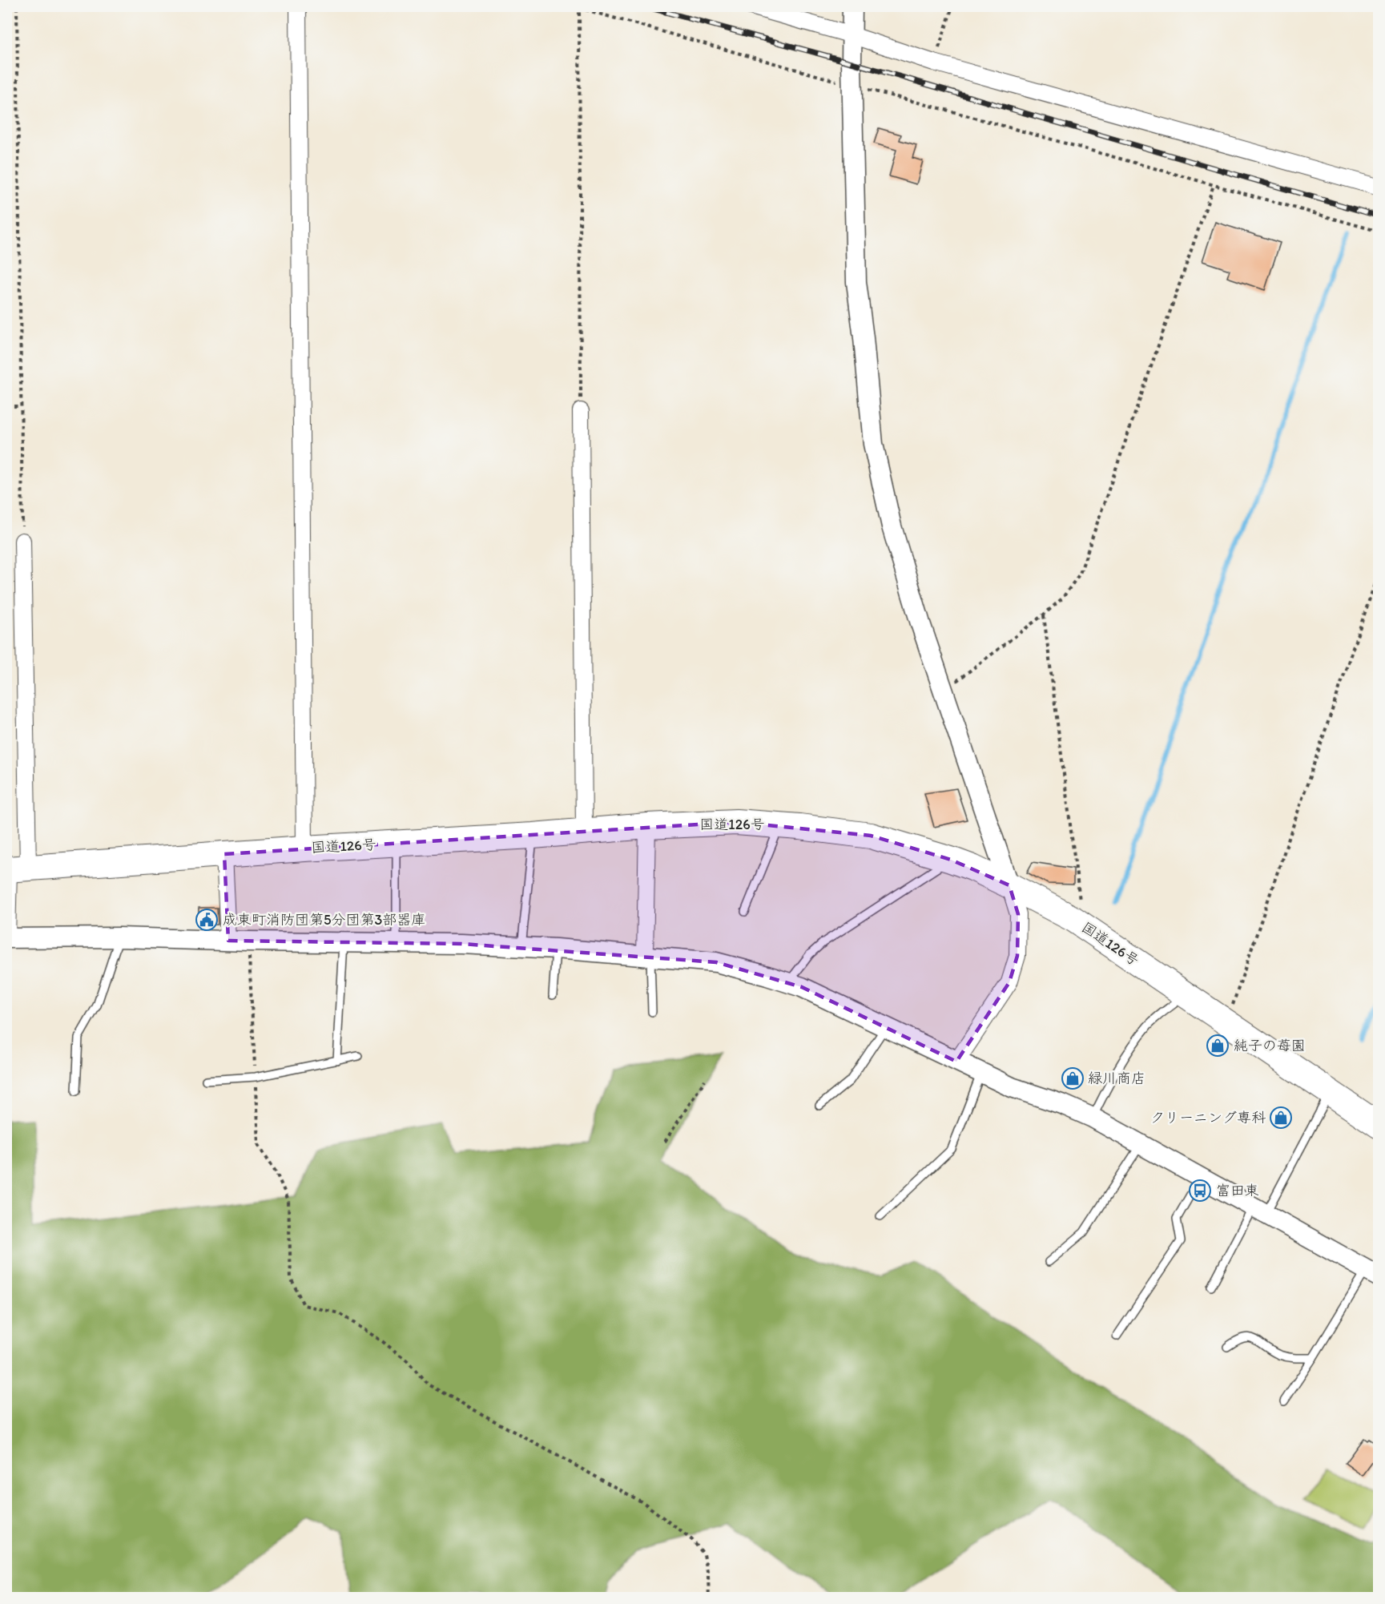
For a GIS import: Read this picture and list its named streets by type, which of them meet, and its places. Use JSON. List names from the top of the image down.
{
  "streets": {
    "highway": ["国道126号"]
  },
  "places": {
    "public building": ["成東町消防団第5分団第3部器庫"],
    "shop": ["純子の苺園", "緑川商店", "クリーニング専科"],
    "bus stop": ["富田東"]
  }
}
